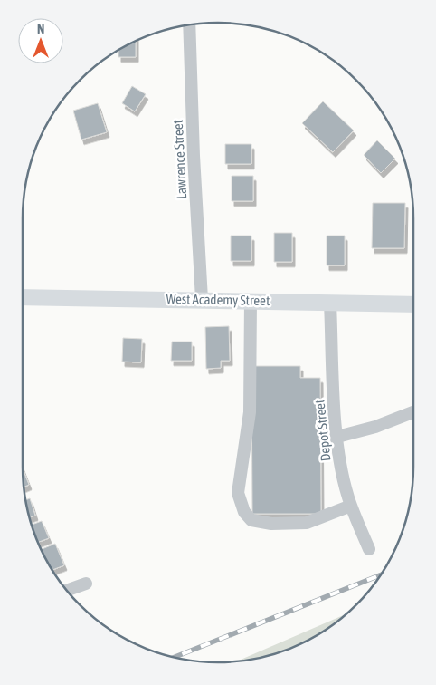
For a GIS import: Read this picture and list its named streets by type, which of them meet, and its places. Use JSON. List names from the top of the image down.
{
  "streets": {
    "main road": ["West Academy Street"],
    "street": ["Lawrence Street", "Depot Street"]
  },
  "crossings": [
    ["Lawrence Street", "West Academy Street"],
    ["West Academy Street", "Depot Street"]
  ],
  "north": "top"
}
